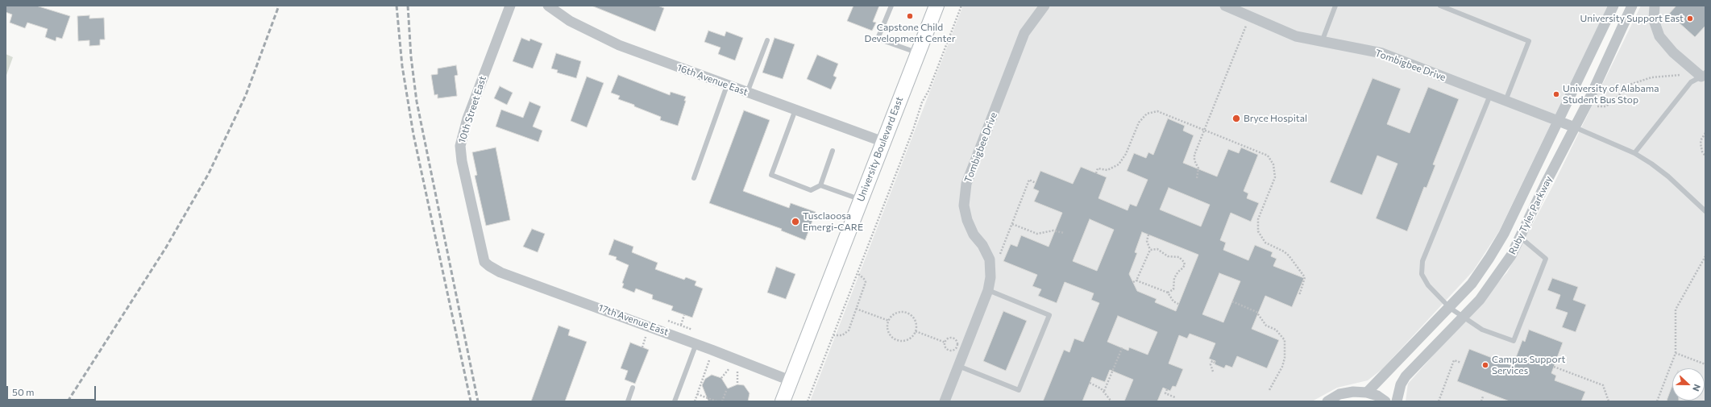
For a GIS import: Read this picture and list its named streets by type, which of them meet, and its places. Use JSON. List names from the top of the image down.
{
  "streets": {
    "main road": ["University Boulevard East"],
    "street": [
      "Tombigbee Drive",
      "16th Avenue East",
      "10th Street East",
      "Ruby Tyler Parkway",
      "17th Avenue East"
    ]
  },
  "crossings": [
    ["Tombigbee Drive", "Ruby Tyler Parkway"],
    ["16th Avenue East", "University Boulevard East"],
    ["10th Street East", "17th Avenue East"],
    ["University Boulevard East", "17th Avenue East"]
  ],
  "places": [
    "Capstone Child Development Center",
    "University Support East",
    "University of Alabama Student Bus Stop",
    "Bryce Hospital",
    "Tusclaoosa Emergi-CARE",
    "Campus Support Services"
  ],
  "scale_bar": "50 m",
  "north": "right"
}
